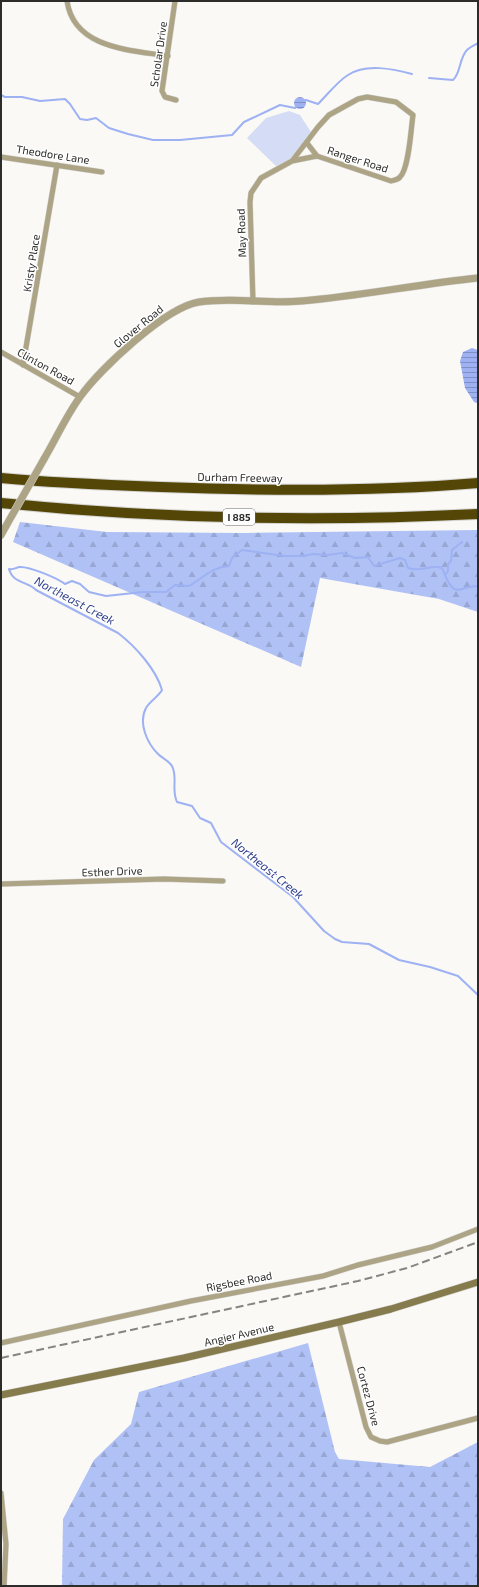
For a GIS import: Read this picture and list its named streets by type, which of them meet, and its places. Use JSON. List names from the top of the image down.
{
  "streets": {
    "highway": ["Durham Freeway", "I 885"],
    "main road": ["Angier Avenue"],
    "street": [
      "Scholar Drive",
      "Theodore Lane",
      "Ranger Road",
      "May Road",
      "Kristy Place",
      "Glover Road",
      "Clinton Road",
      "Esther Drive",
      "Rigsbee Road",
      "Cortez Drive"
    ]
  },
  "crossings": [
    ["Theodore Lane", "Kristy Place"],
    ["Ranger Road", "May Road"],
    ["May Road", "Glover Road"],
    ["Kristy Place", "Clinton Road"],
    ["Glover Road", "Clinton Road"],
    ["Angier Avenue", "Cortez Drive"]
  ],
  "water": ["Northeast Creek"]
}
